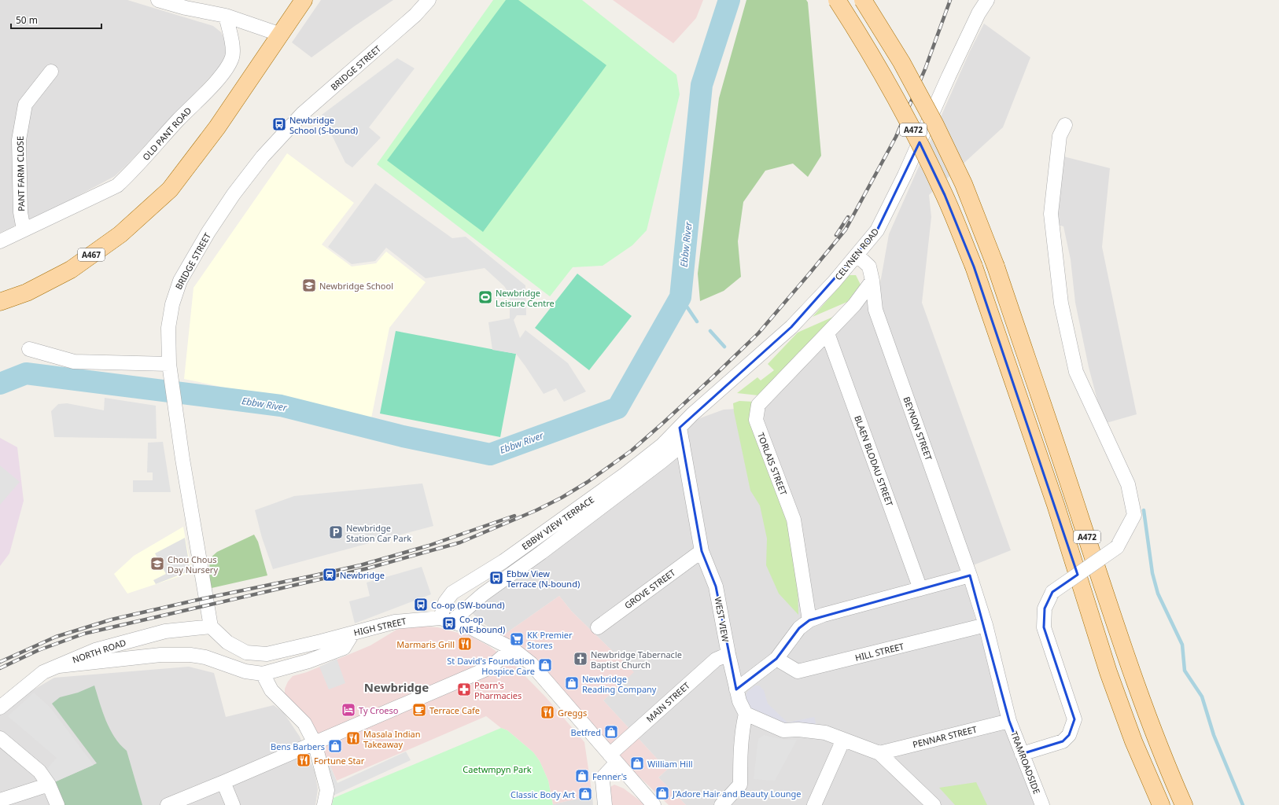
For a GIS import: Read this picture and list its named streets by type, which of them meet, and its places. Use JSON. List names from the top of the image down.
{
  "streets": {
    "main road": ["A472", "A467"],
    "street": [
      "BRIDGE STREET",
      "OLD PANT ROAD",
      "PANT FARM CLOSE",
      "CELYNEN ROAD",
      "BEYNON STREET",
      "BLAEN BLODAU STREET",
      "TORLAIS STREET",
      "EBBW VIEW TERRACE",
      "GROVE STREET",
      "WEST VIEW",
      "HIGH STREET",
      "NORTH ROAD",
      "HILL STREET",
      "MAIN STREET",
      "PENNAR STREET",
      "TRAMROADSIDE"
    ]
  },
  "crossings": [
    ["BRIDGE STREET", "HIGH STREET"],
    ["BRIDGE STREET", "NORTH ROAD"],
    ["OLD PANT ROAD", "PANT FARM CLOSE"],
    ["CELYNEN ROAD", "EBBW VIEW TERRACE"],
    ["CELYNEN ROAD", "WEST VIEW"],
    ["BEYNON STREET", "TORLAIS STREET"],
    ["BEYNON STREET", "HILL STREET"],
    ["BEYNON STREET", "TRAMROADSIDE"],
    ["BLAEN BLODAU STREET", "TORLAIS STREET"],
    ["EBBW VIEW TERRACE", "WEST VIEW"],
    ["EBBW VIEW TERRACE", "HIGH STREET"],
    ["GROVE STREET", "WEST VIEW"],
    ["WEST VIEW", "MAIN STREET"],
    ["HIGH STREET", "NORTH ROAD"],
    ["HIGH STREET", "MAIN STREET"],
    ["HILL STREET", "TRAMROADSIDE"],
    ["PENNAR STREET", "TRAMROADSIDE"]
  ],
  "districts": ["Newbridge"],
  "water": ["Ebbw River"],
  "parks": ["Caetwmpyn Park"],
  "places": {
    "bus stop": [
      "Newbridge School (S-bound)",
      "Ebbw View Terrace (N-bound)",
      "Co-op (SW-bound)",
      "Co-op (NE-bound)"
    ],
    "school or university": ["Newbridge School", "Chou Chous Day Nursery"],
    "sports": ["Newbridge Leisure Centre"],
    "parking": ["Newbridge Station Car Park"],
    "station": ["Newbridge"],
    "supermarket": ["KK Premier Stores"],
    "restaurant": [
      "Marmaris Grill",
      "Greggs",
      "Masala Indian Takeaway",
      "Fortune Star"
    ],
    "church": ["Newbridge Tabernacle Baptist Church"],
    "shop": [
      "St David's Foundation Hospice Care",
      "Newbridge Reading Company",
      "Betfred",
      "Bens Barbers",
      "William Hill",
      "Fenner's",
      "J'Adore Hair and Beauty Lounge",
      "Classic Body Art"
    ],
    "pharmacy": ["Pearn's Pharmacies"],
    "hotel": ["Ty Croeso"],
    "cafe": ["Terrace Cafe"]
  },
  "scale_bar": "50 m"
}
